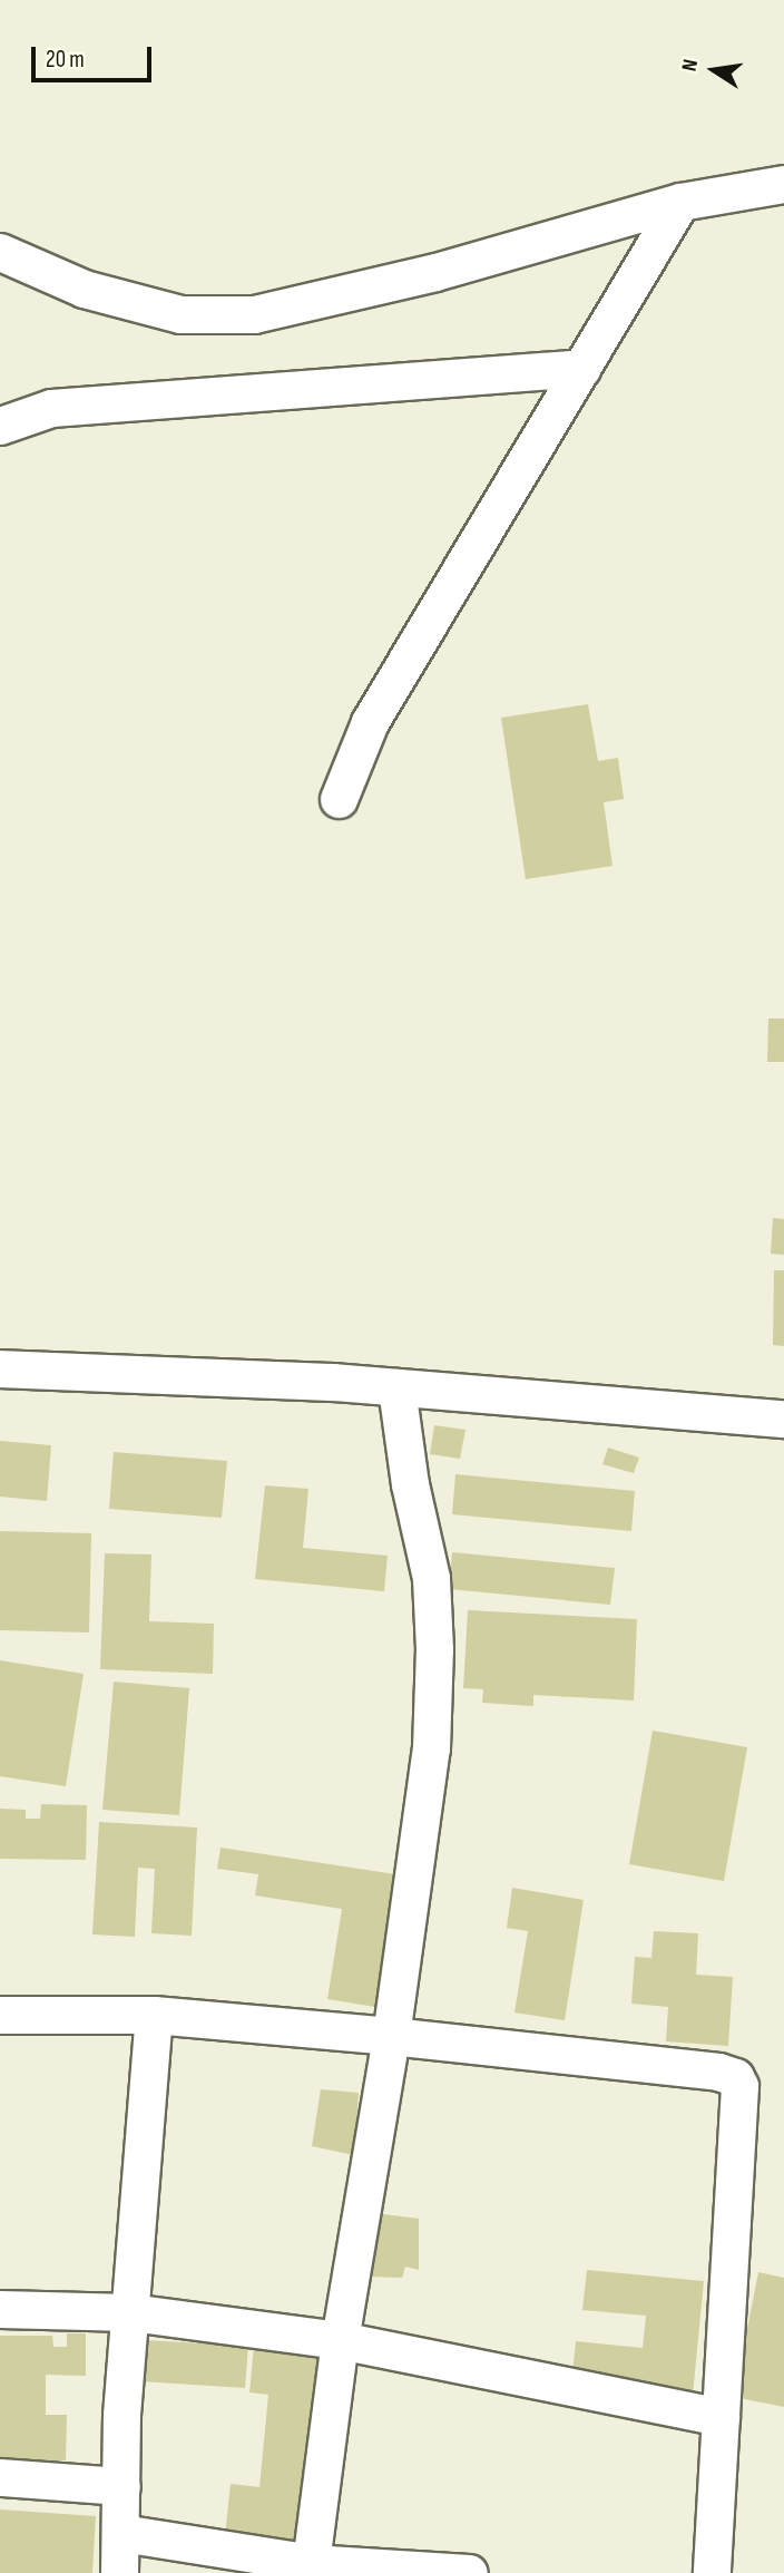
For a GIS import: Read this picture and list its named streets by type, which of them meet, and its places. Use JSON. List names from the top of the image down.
{
  "scale_bar": "20 m",
  "north": "left"
}
